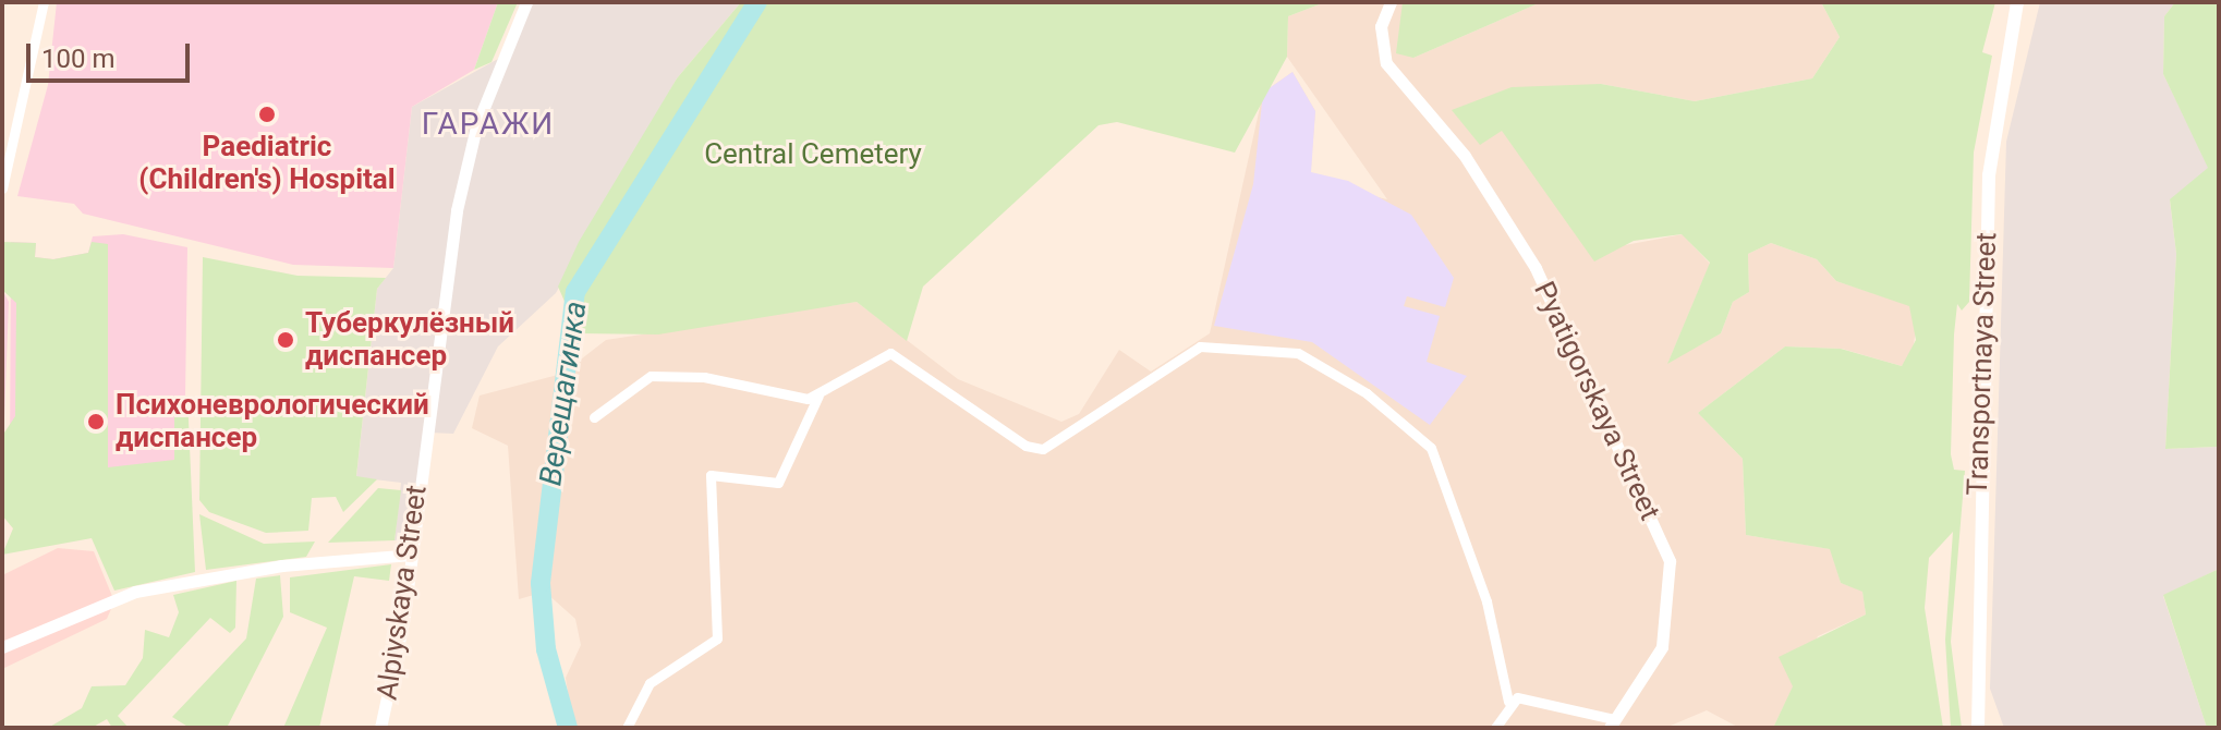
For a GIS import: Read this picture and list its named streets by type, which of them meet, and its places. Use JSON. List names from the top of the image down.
{
  "streets": {
    "main road": ["Transportnaya Street"],
    "street": ["Pyatigorskaya Street", "Alpiyskaya Street"]
  },
  "districts": ["ГАРАЖИ"],
  "water": ["Верещагинка"],
  "parks": ["Central Cemetery"],
  "places": ["Paediatric (Children's) Hospital", "Туберкулёзный диспансер", "Психоневрологический диспансер"],
  "scale_bar": "100 m"
}
